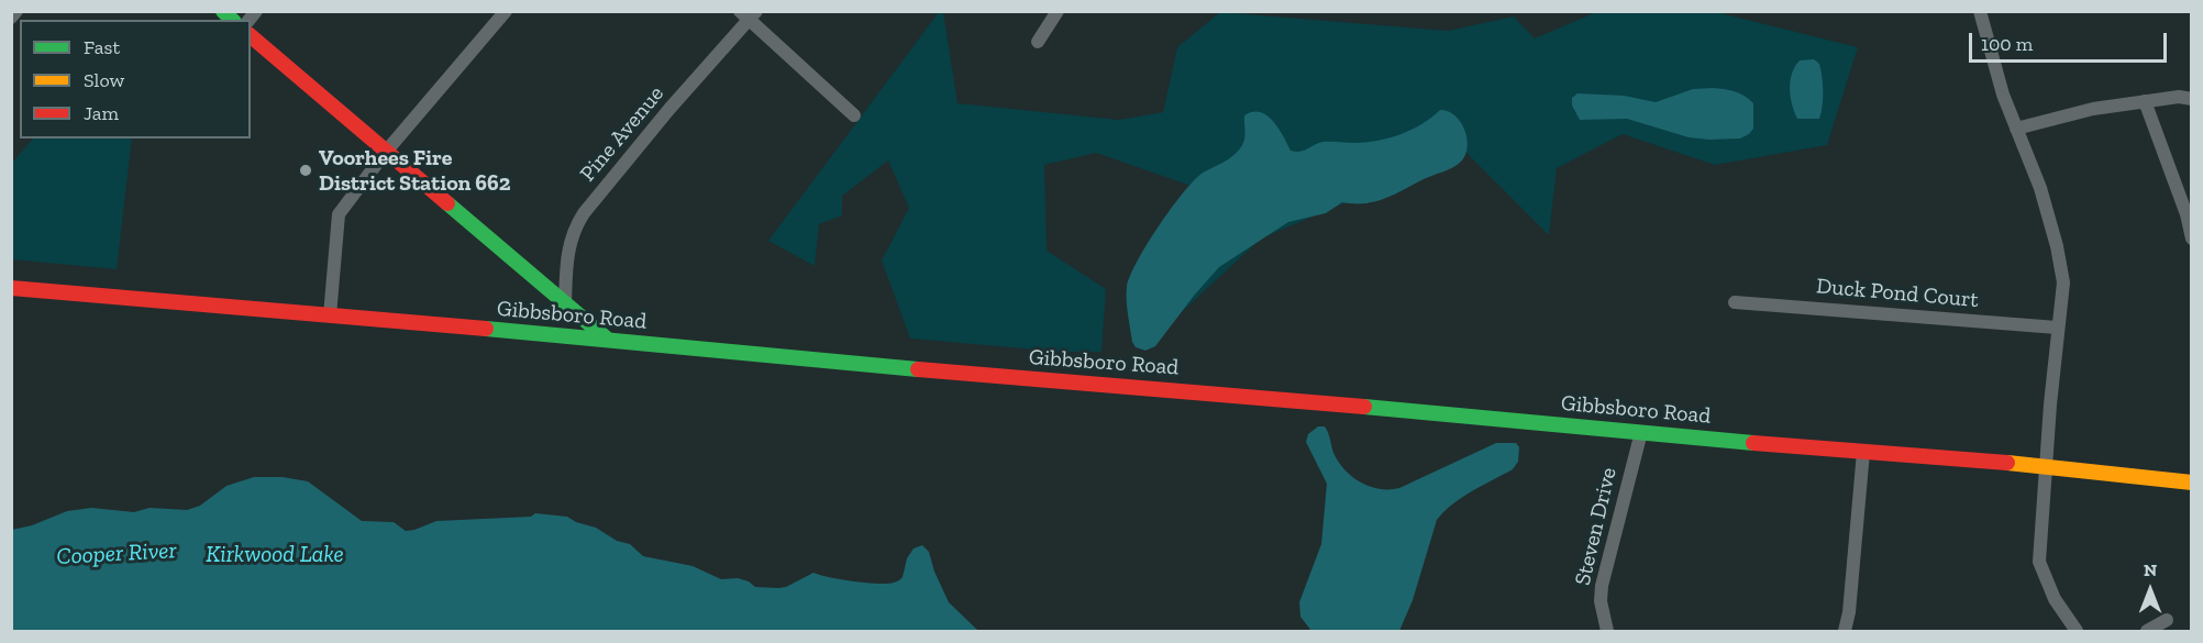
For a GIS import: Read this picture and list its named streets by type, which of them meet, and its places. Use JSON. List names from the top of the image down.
{
  "streets": {
    "street": [
      "Pine Avenue",
      "Duck Pond Court",
      "Gibbsboro Road",
      "Steven Drive"
    ]
  },
  "crossings": [
    ["Gibbsboro Road", "Steven Drive"]
  ],
  "water": ["Cooper River", "Kirkwood Lake"],
  "places": ["Voorhees Fire District Station 662"],
  "legend": ["Fast", "Slow", "Jam"],
  "scale_bar": "100 m",
  "north": "top"
}
